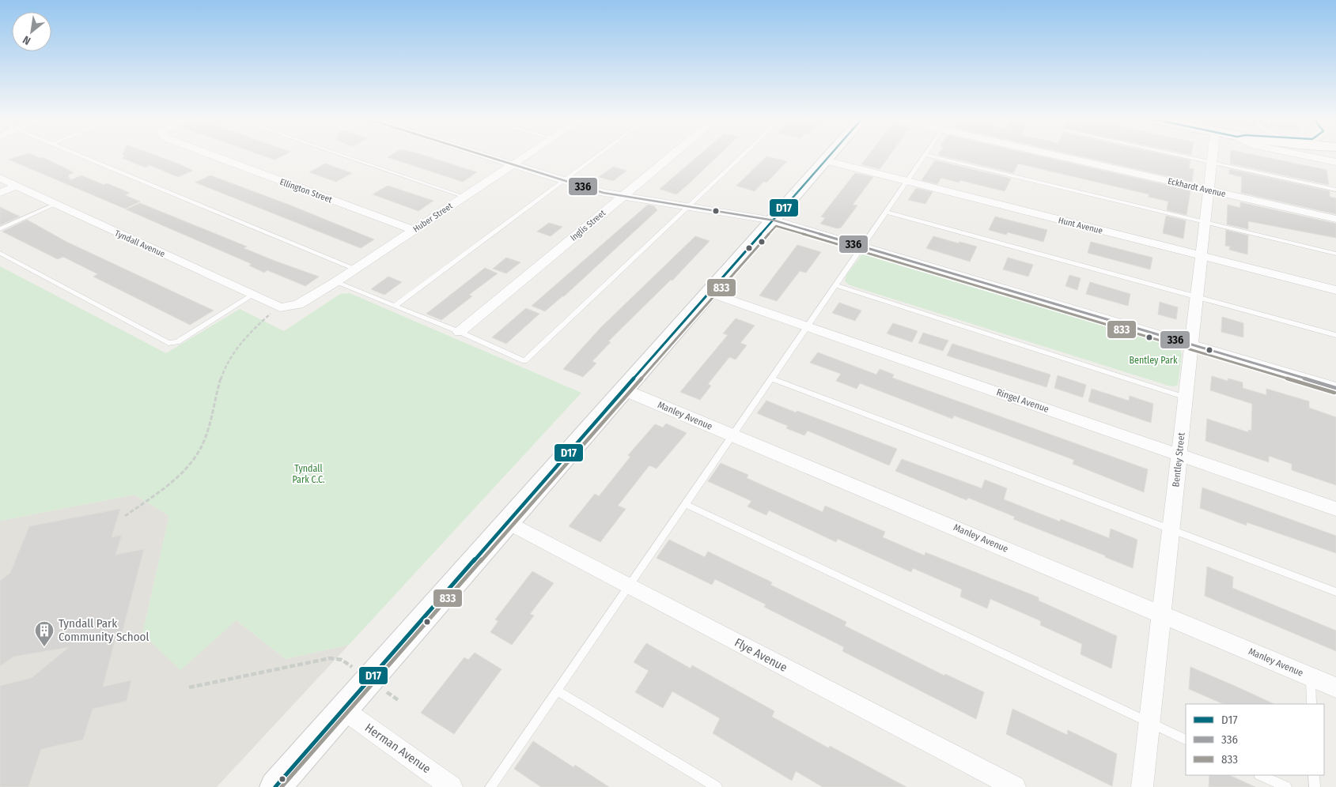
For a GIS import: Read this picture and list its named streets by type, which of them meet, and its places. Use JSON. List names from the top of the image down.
{
  "streets": {
    "street": [
      "Eckhardt Avenue",
      "Ellington Street",
      "Huber Street",
      "Inglis Street",
      "Hunt Avenue",
      "Tyndall Avenue",
      "Ringel Avenue",
      "Manley Avenue",
      "Bentley Street",
      "Flye Avenue",
      "Herman Avenue"
    ]
  },
  "crossings": [
    ["Eckhardt Avenue", "Bentley Street"],
    ["Ellington Street", "Huber Street"],
    ["Huber Street", "Tyndall Avenue"],
    ["Hunt Avenue", "Bentley Street"],
    ["Ringel Avenue", "Bentley Street"],
    ["Manley Avenue", "Bentley Street"]
  ],
  "parks": ["Bentley Park", "Tyndall Park C.C."],
  "places": {
    "building": ["Tyndall Park Community School"]
  },
  "lines": ["transit line D17", "transit line 336", "transit line 833"],
  "legend": ["D17", "336", "833"],
  "north": "bottom left"
}
